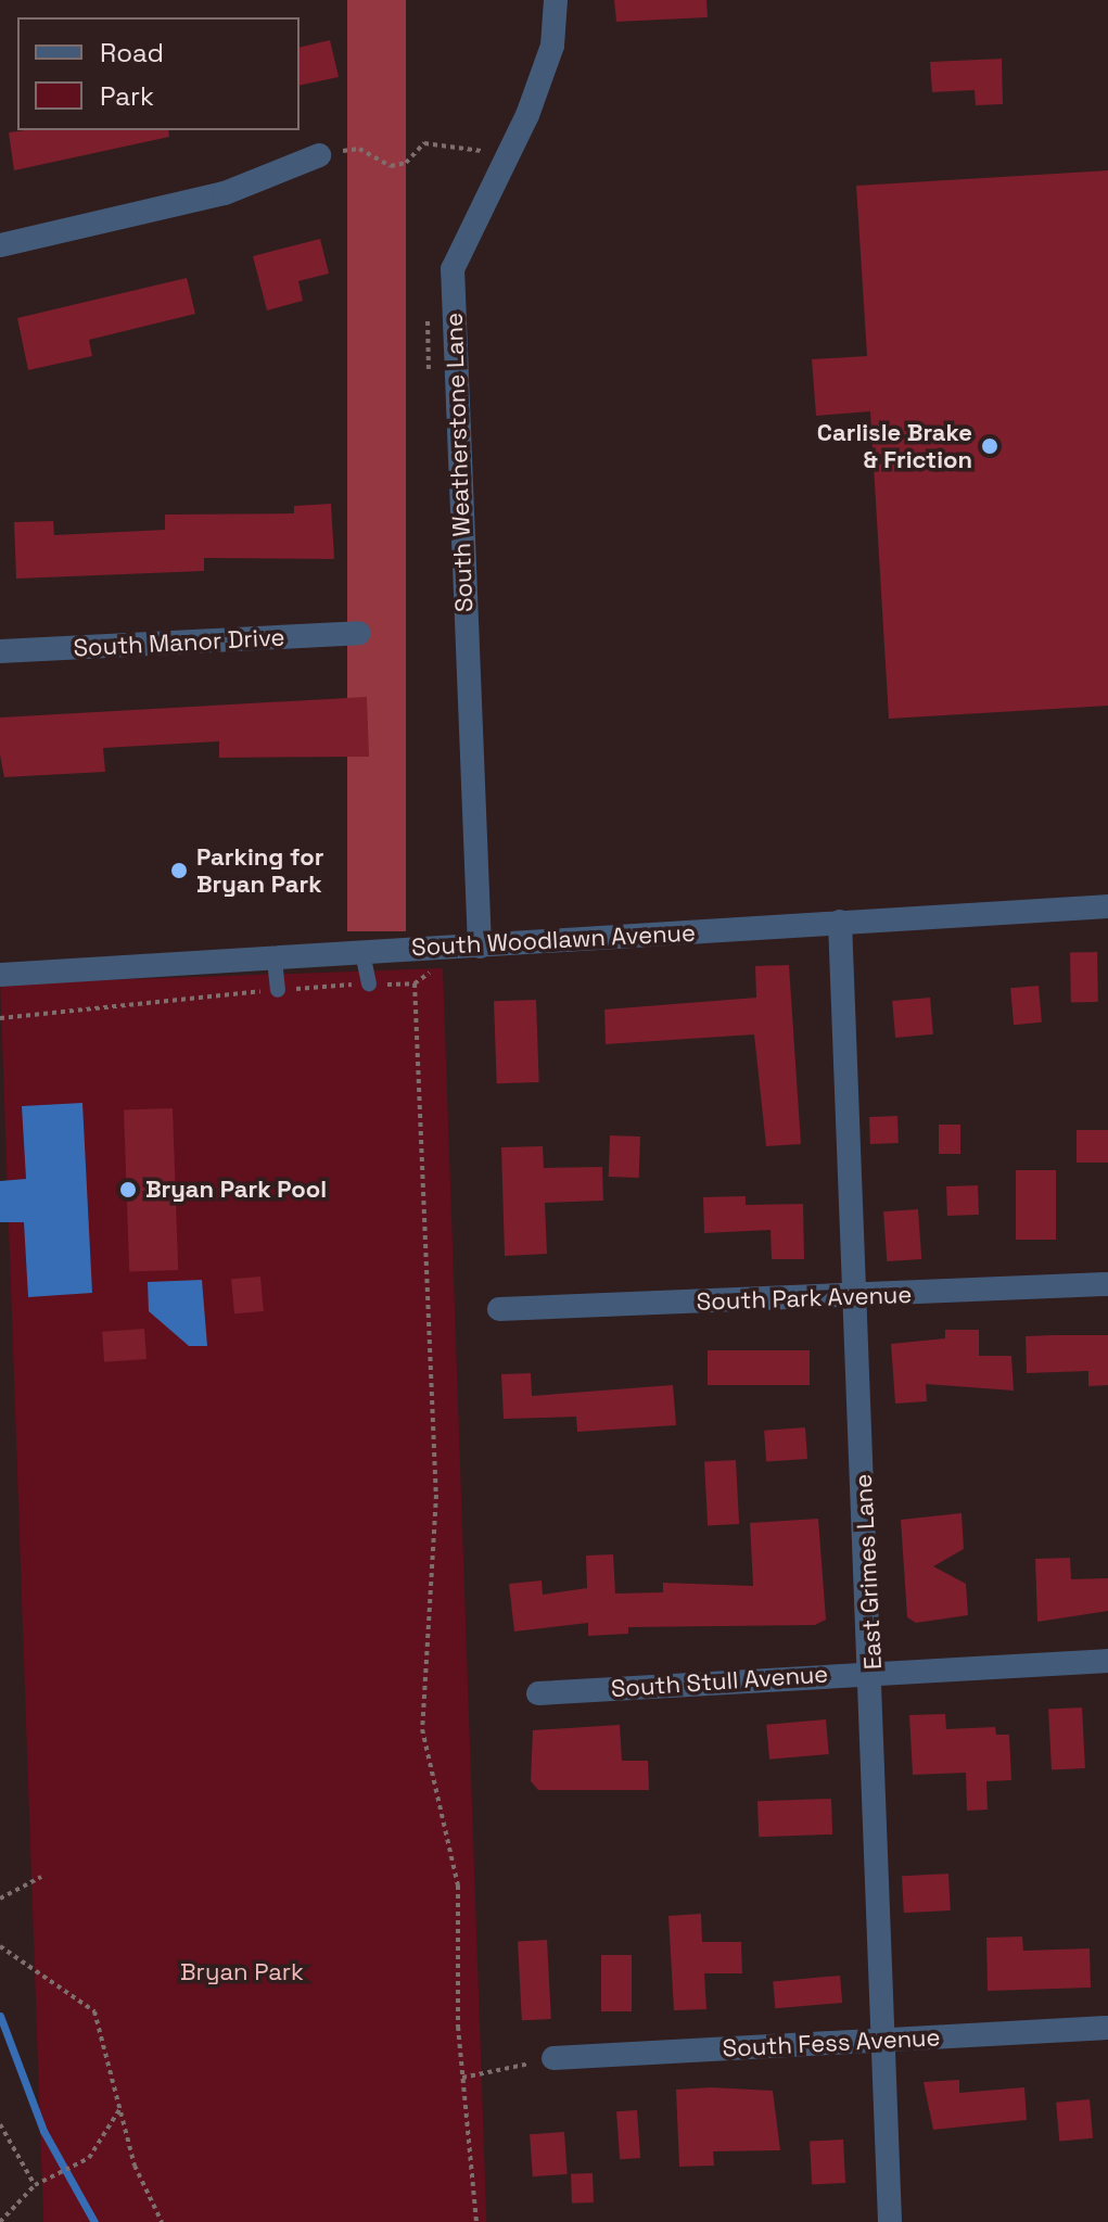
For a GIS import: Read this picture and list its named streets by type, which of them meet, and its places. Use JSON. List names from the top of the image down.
{
  "streets": {
    "street": [
      "South Weatherstone Lane",
      "South Manor Drive",
      "South Woodlawn Avenue",
      "South Park Avenue",
      "East Grimes Lane",
      "South Stull Avenue",
      "South Fess Avenue"
    ]
  },
  "crossings": [
    ["South Weatherstone Lane", "South Woodlawn Avenue"],
    ["South Woodlawn Avenue", "East Grimes Lane"],
    ["South Park Avenue", "East Grimes Lane"],
    ["East Grimes Lane", "South Stull Avenue"],
    ["East Grimes Lane", "South Fess Avenue"]
  ],
  "parks": ["Bryan Park"],
  "places": ["Carlisle Brake & Friction", "Parking for Bryan Park", "Bryan Park Pool"],
  "legend": ["Road", "Park"]
}
